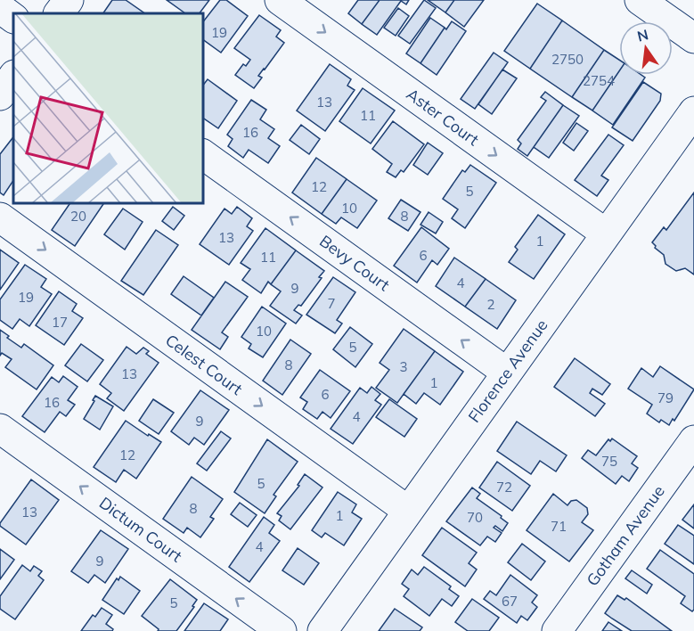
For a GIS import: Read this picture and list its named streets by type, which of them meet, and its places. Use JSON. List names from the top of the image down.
{
  "streets": {
    "street": [
      "Aster Court",
      "Bevy Court",
      "Celest Court",
      "Florence Avenue",
      "Dictum Court",
      "Gotham Avenue"
    ]
  },
  "crossings": [
    ["Aster Court", "Florence Avenue"],
    ["Bevy Court", "Florence Avenue"],
    ["Celest Court", "Florence Avenue"]
  ],
  "one_way": [
    "Aster Court",
    "Bevy Court",
    "Celest Court",
    "Dictum Court"
  ],
  "house_numbers": [
    "19",
    "2750",
    "2754",
    "13",
    "11",
    "16",
    "12",
    "5",
    "10",
    "20",
    "8",
    "13",
    "1",
    "6",
    "11",
    "4",
    "9",
    "19",
    "7",
    "2",
    "17",
    "10",
    "5",
    "8",
    "3",
    "13",
    "1",
    "6",
    "79",
    "16",
    "4",
    "9",
    "12",
    "75",
    "5",
    "72",
    "8",
    "13",
    "1",
    "70",
    "71",
    "4",
    "9",
    "67",
    "5"
  ],
  "north": "top"
}
